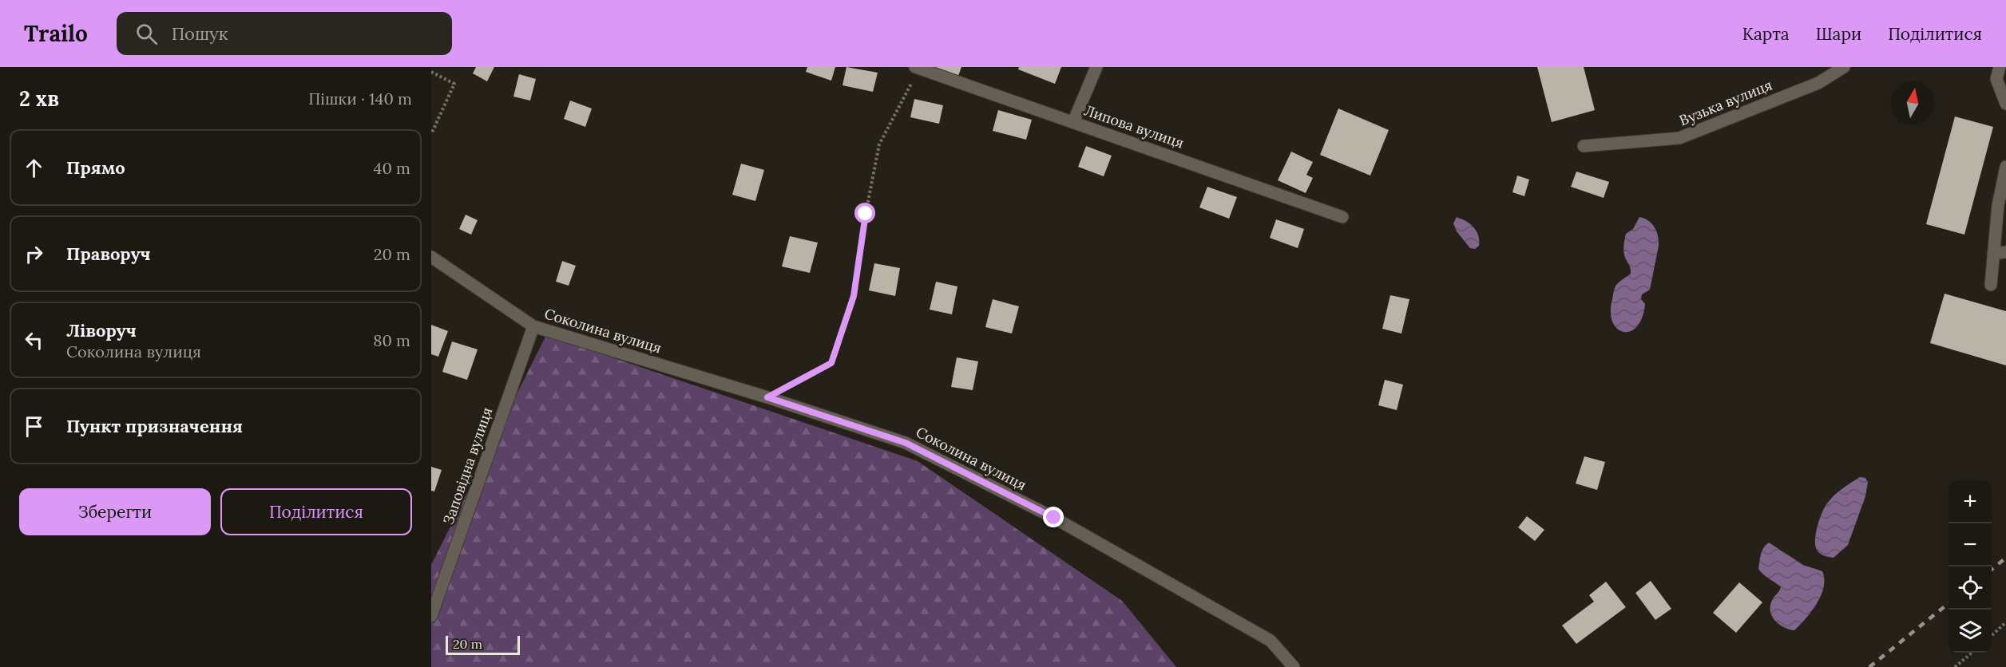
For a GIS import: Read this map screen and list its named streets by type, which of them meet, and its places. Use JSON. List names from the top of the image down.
{
  "streets": {
    "street": [
      "Вузька вулиця",
      "Липова вулиця",
      "Соколина вулиця",
      "Заповідна вулиця"
    ]
  },
  "crossings": [
    ["Соколина вулиця", "Заповідна вулиця"]
  ],
  "scale_bar": "20 m",
  "north": "top",
  "page": {
    "header": "Trailo",
    "search": "Пошук",
    "nav": ["Карта", "Шари", "Поділитися"],
    "heading": ["2 хв", "Пішки · 140 m"],
    "list": [
      ["Прямо", "40 m"],
      ["Праворуч", "20 m"],
      ["Ліворуч", "Соколина вулиця", "80 m"],
      "Пункт призначення"
    ],
    "buttons": ["Зберегти", "Поділитися"],
    "map_buttons": ["+", "−"],
    "scale": "20 m"
  }
}
